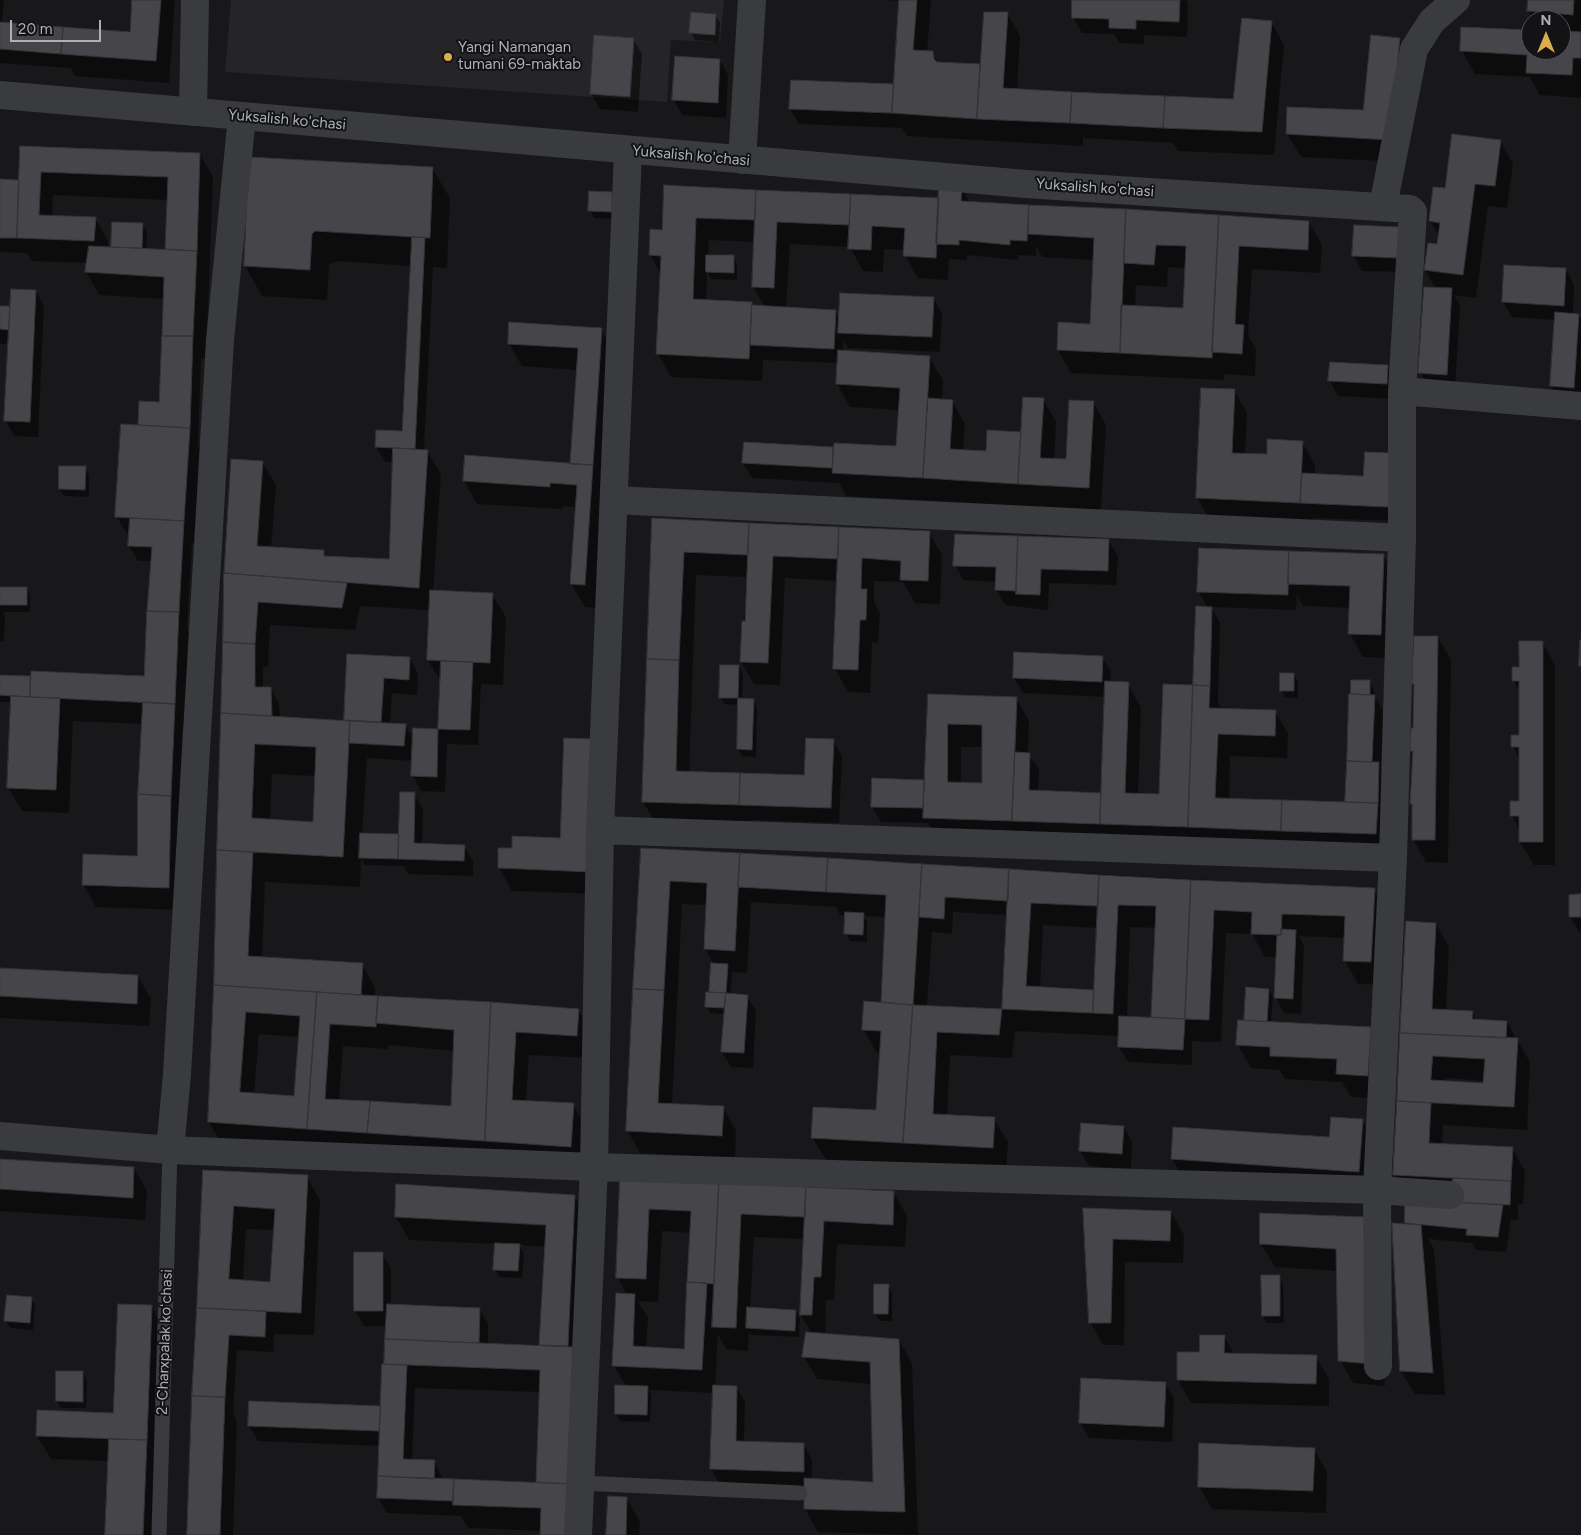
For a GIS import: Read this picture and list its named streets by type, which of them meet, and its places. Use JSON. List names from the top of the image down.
{
  "streets": {
    "street": ["Yuksalish ko'chasi"],
    "lane": ["2-Charxpalak koʻchasi"]
  },
  "places": ["Yangi Namangan tumani 69-maktab"],
  "scale_bar": "20 m",
  "north": "top"
}
